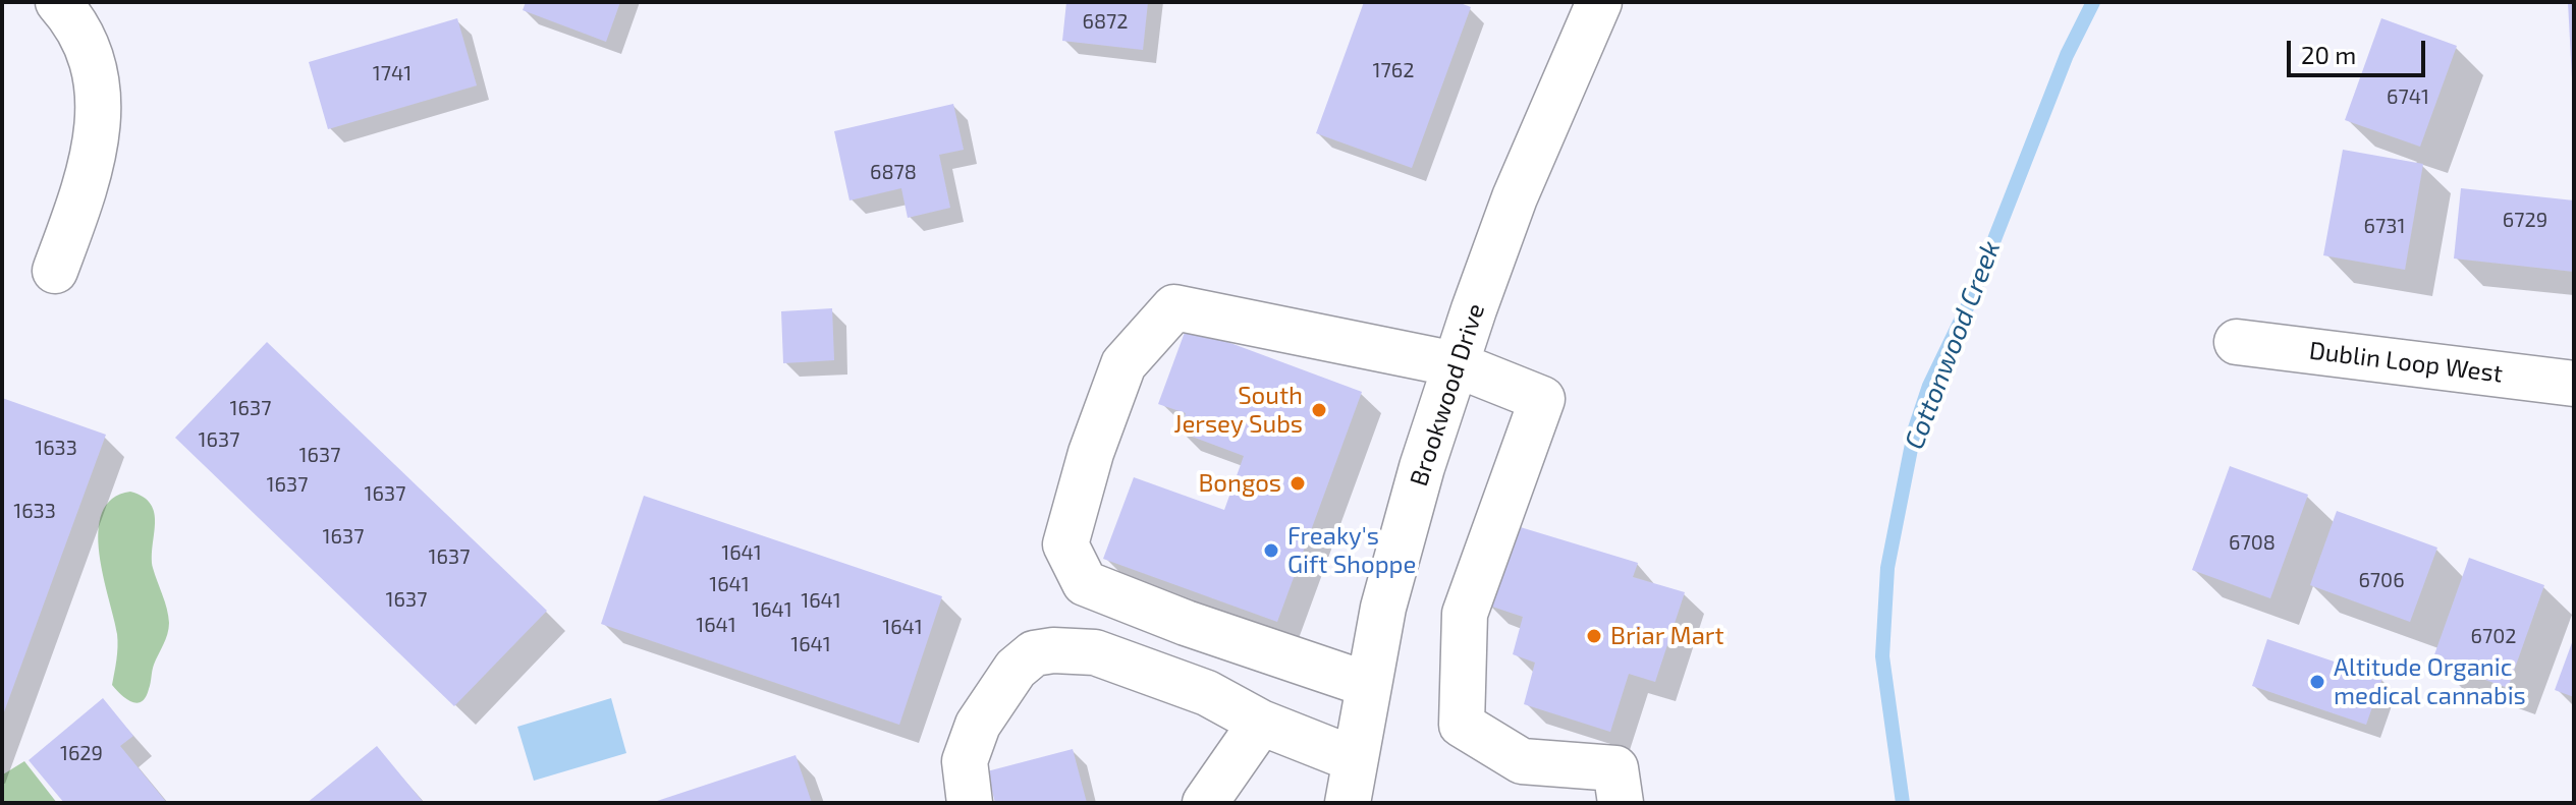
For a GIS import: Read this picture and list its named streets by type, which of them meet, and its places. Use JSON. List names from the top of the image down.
{
  "streets": {
    "street": ["Dublin Loop West", "Brookwood Drive"]
  },
  "water": ["Cottonwood Creek"],
  "places": [
    "South Jersey Subs",
    "Bongos",
    "Freaky's Gift Shoppe",
    "Briar Mart",
    "Altitude Organic medical cannabis"
  ],
  "house_numbers": [
    "6872",
    "1762",
    "1741",
    "6741",
    "6878",
    "6729",
    "6731",
    "1637",
    "1637",
    "1633",
    "1637",
    "1637",
    "1637",
    "1633",
    "1637",
    "6708",
    "1641",
    "1637",
    "6706",
    "1641",
    "1637",
    "1641",
    "1641",
    "1641",
    "1641",
    "6702",
    "1641",
    "1629"
  ],
  "scale_bar": "20 m"
}
